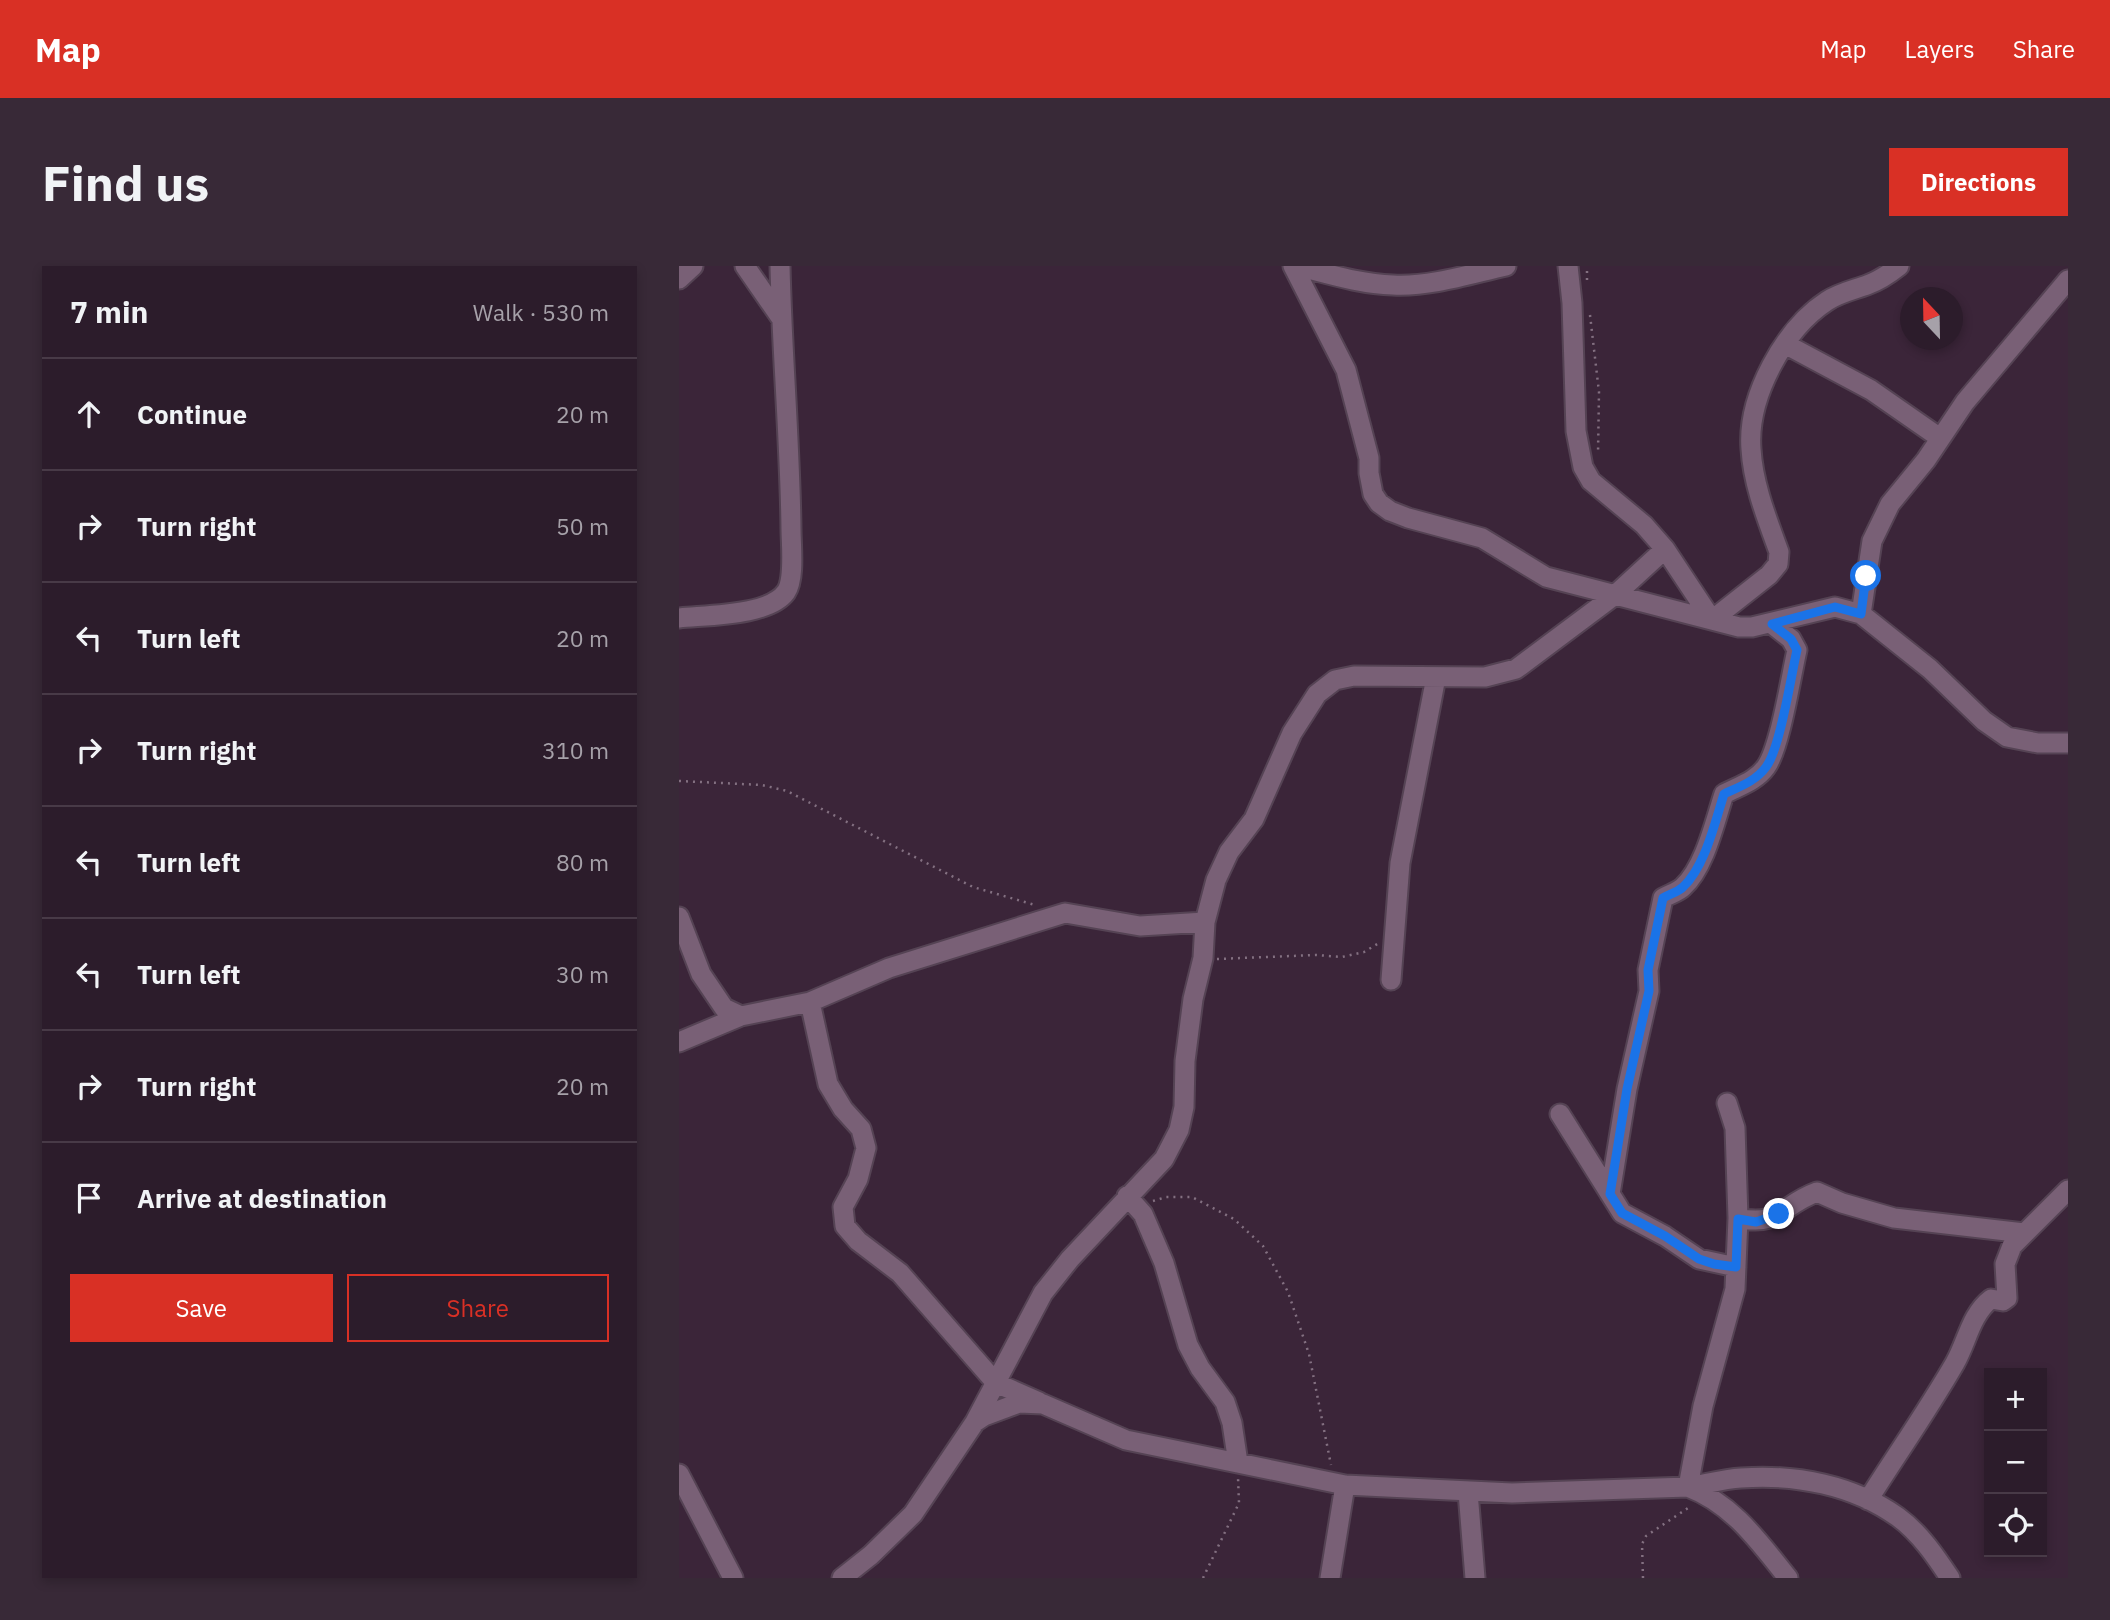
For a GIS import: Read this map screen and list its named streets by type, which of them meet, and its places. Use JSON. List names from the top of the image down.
{
  "north": "top",
  "page": {
    "header": "Map",
    "nav": ["Map", "Layers", "Share"],
    "buttons": [
      "Directions",
      ["Save", "Share"]
    ],
    "title": "Find us",
    "heading": ["7 min", "Walk · 530 m"],
    "list": [
      ["Continue", "20 m"],
      ["Turn right", "50 m"],
      ["Turn left", "20 m"],
      ["Turn right", "310 m"],
      ["Turn left", "80 m"],
      ["Turn left", "30 m"],
      ["Turn right", "20 m"],
      "Arrive at destination"
    ],
    "map_buttons": ["+", "−"]
  }
}
